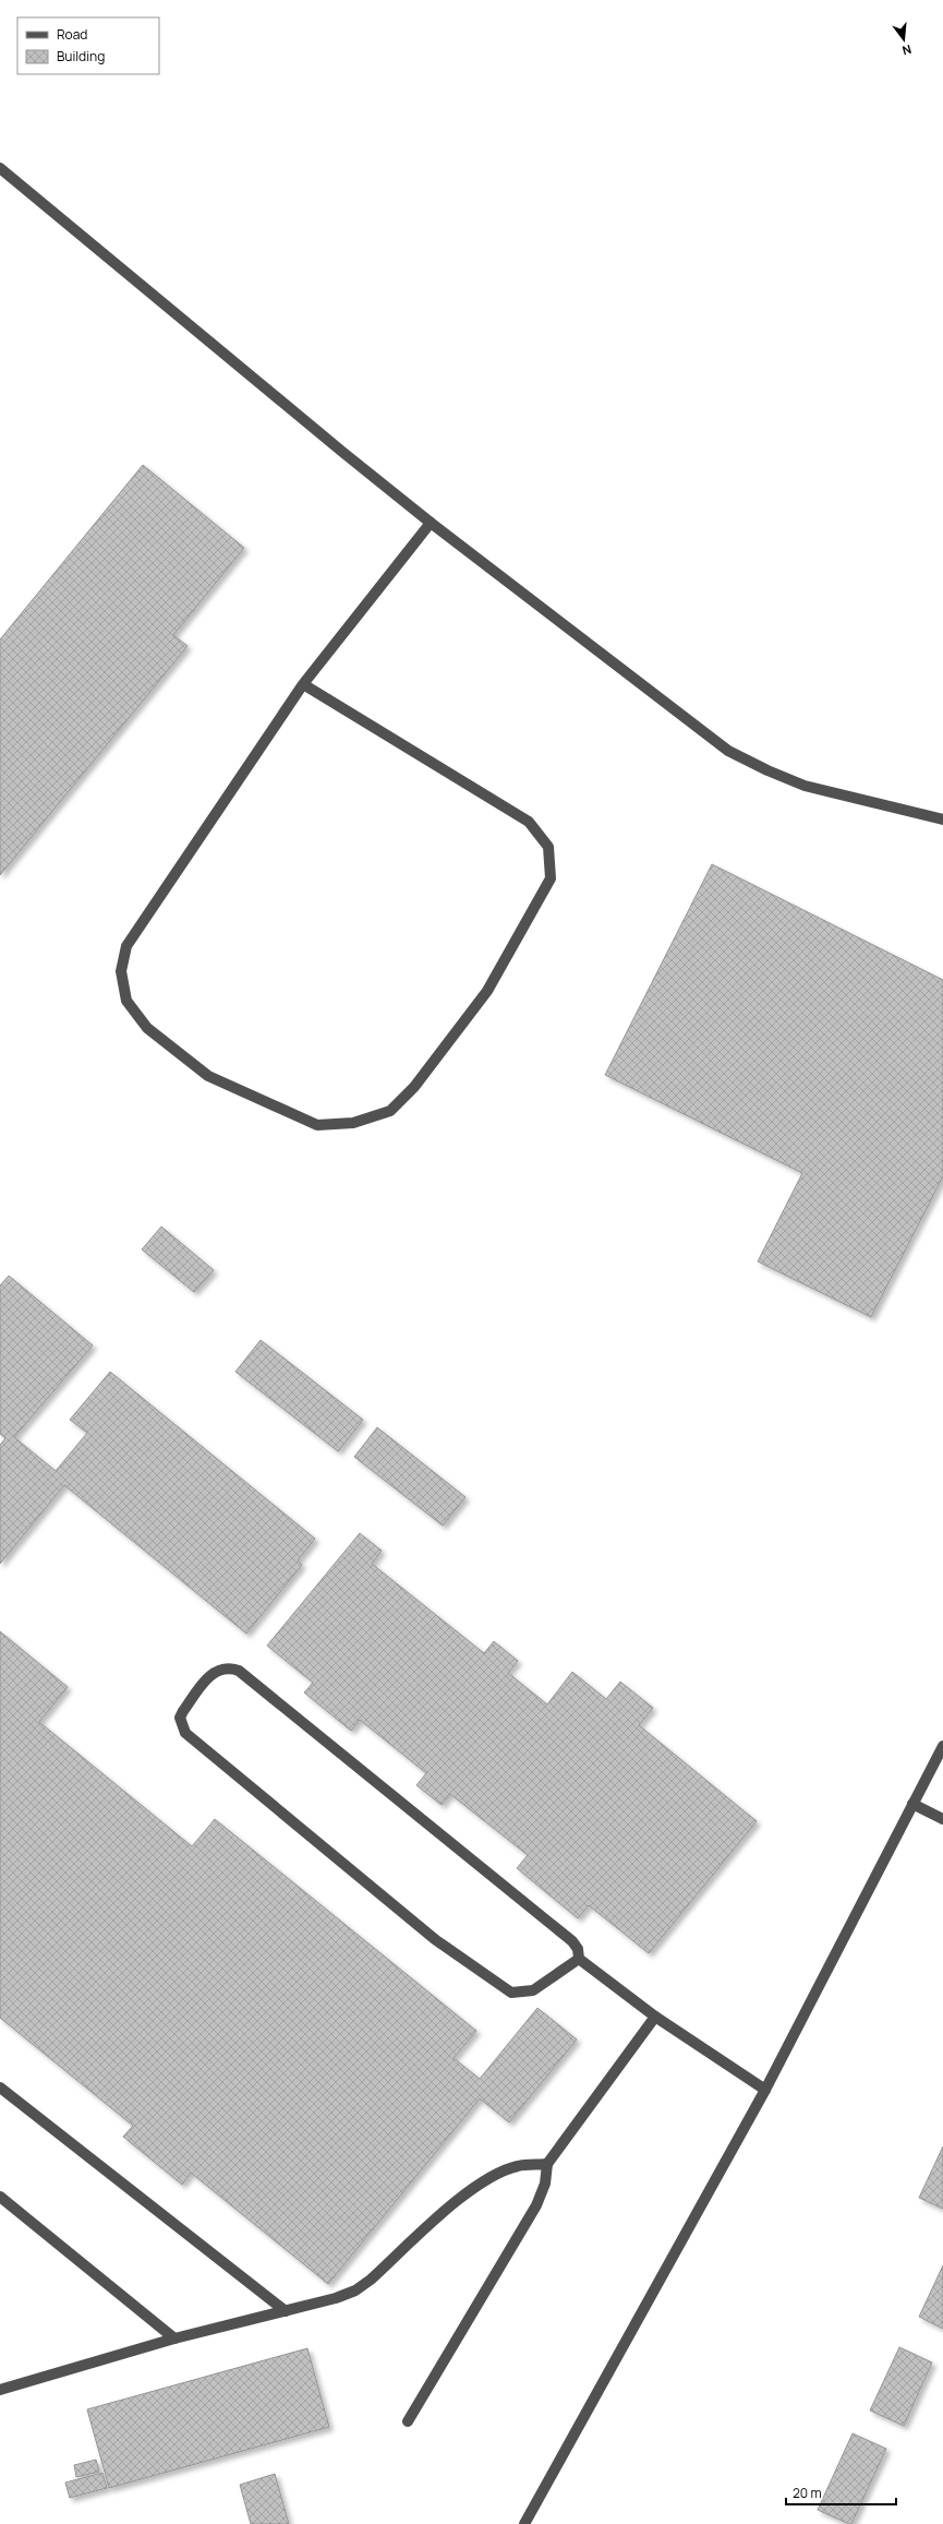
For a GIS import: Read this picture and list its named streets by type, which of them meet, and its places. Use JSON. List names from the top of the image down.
{
  "legend": ["Road", "Building"],
  "scale_bar": "20 m",
  "north": "bottom"
}
